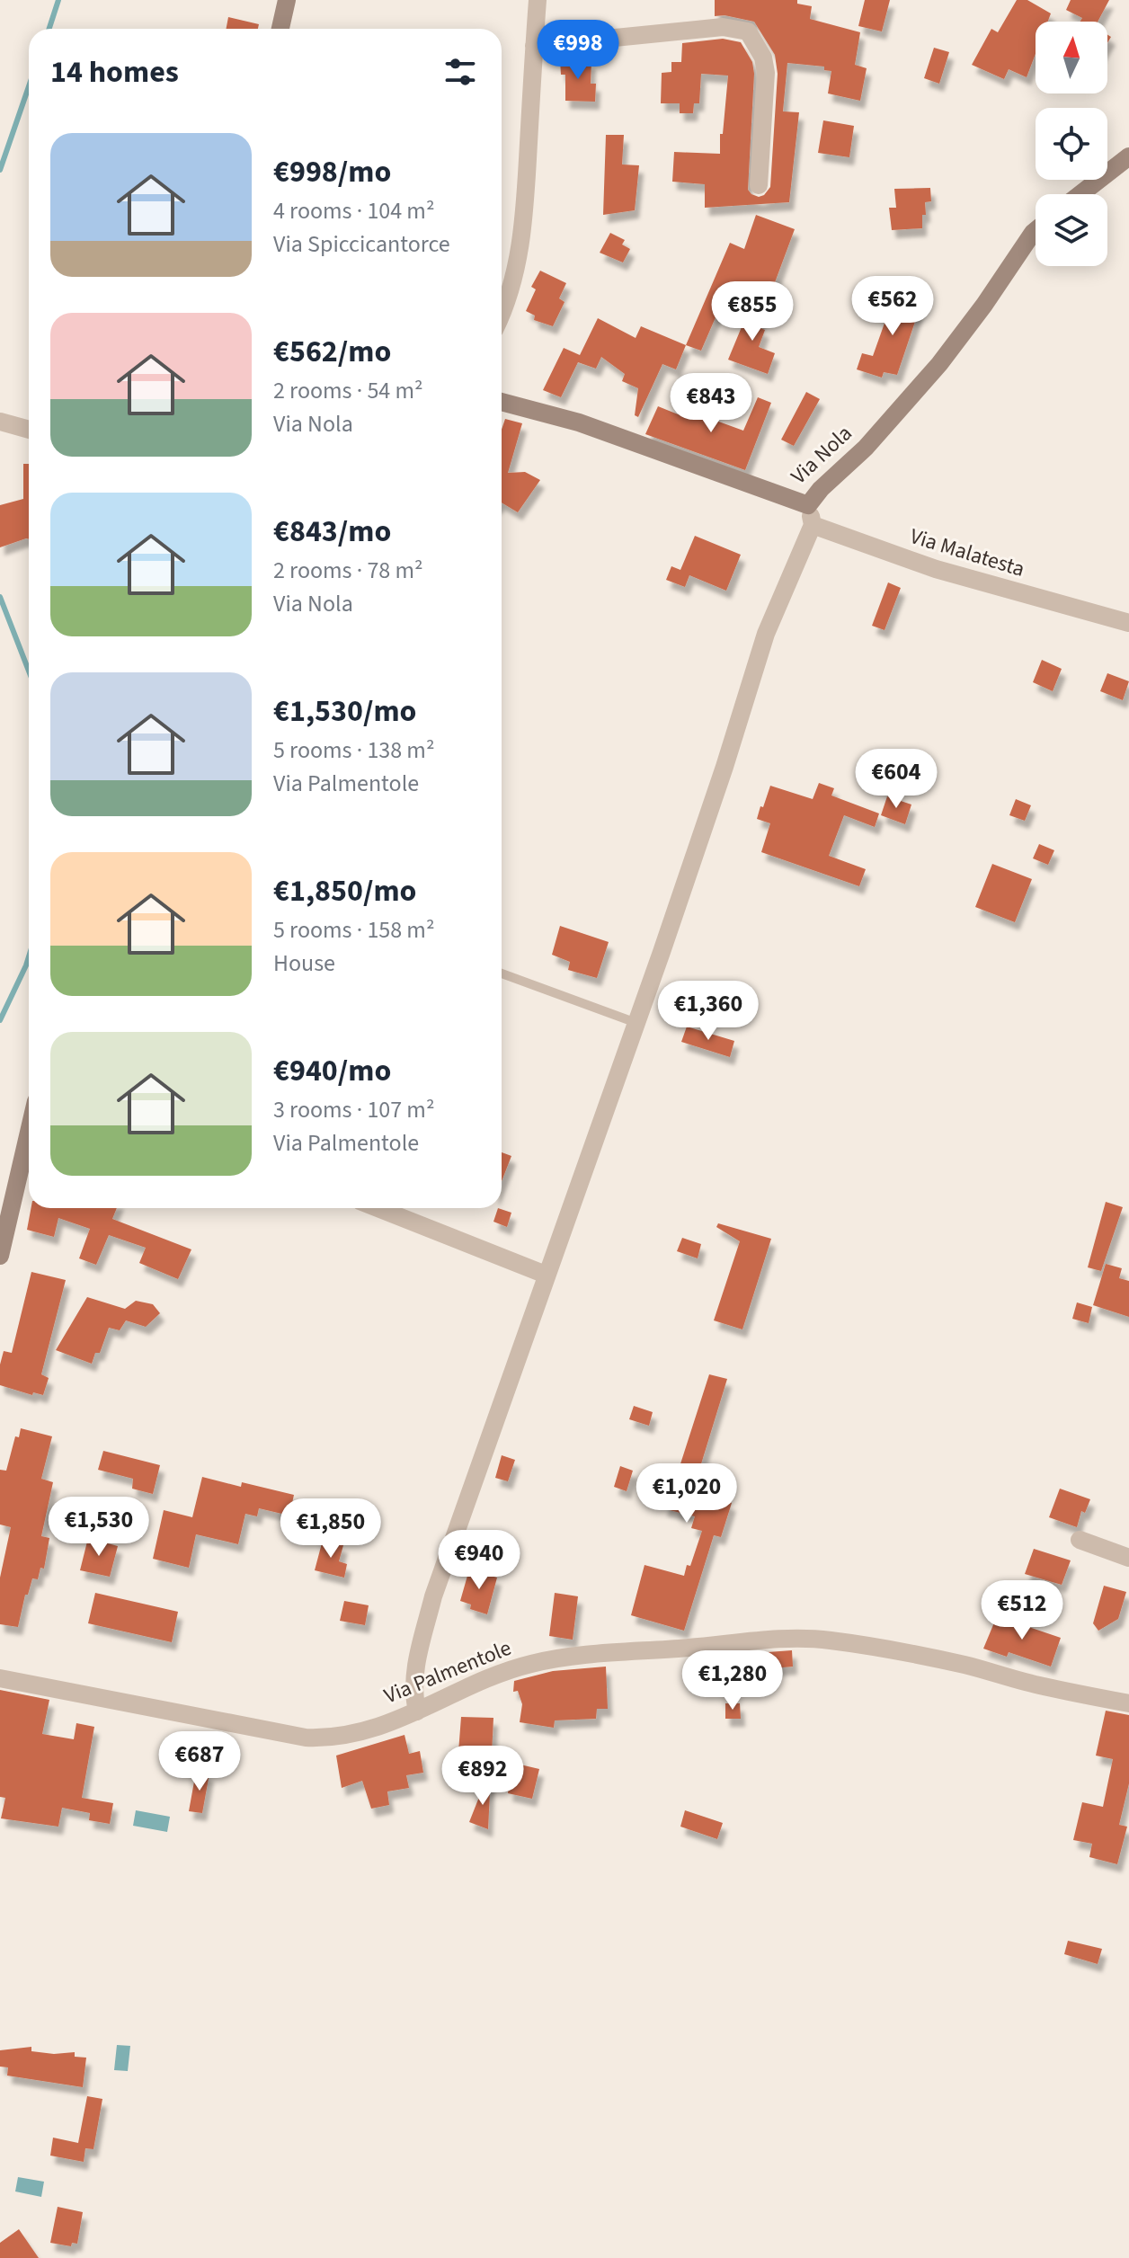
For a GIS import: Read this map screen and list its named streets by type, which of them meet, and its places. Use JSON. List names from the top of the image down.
{
  "streets": {
    "street": ["Via Nola", "Via Malatesta", "Via Palmentole"]
  },
  "north": "top",
  "page": {
    "price": [
      "€998",
      "€562",
      "€855",
      "€843",
      "€604",
      "€1,360",
      "€1,020",
      "€1,530",
      "€1,850",
      "€940",
      "€512",
      "€1,280",
      "€687",
      "€892"
    ],
    "heading": "14 homes",
    "list": [
      {
        "name": "€998/mo",
        "note": "4 rooms · 104 m² · Via Spiccicantorce"
      },
      {
        "name": "€562/mo",
        "note": "2 rooms · 54 m² · Via Nola"
      },
      {
        "name": "€843/mo",
        "note": "2 rooms · 78 m² · Via Nola"
      },
      {
        "name": "€1,530/mo",
        "note": "5 rooms · 138 m² · Via Palmentole"
      },
      {
        "name": "€1,850/mo",
        "note": "5 rooms · 158 m² · House"
      },
      {
        "name": "€940/mo",
        "note": "3 rooms · 107 m² · Via Palmentole"
      }
    ]
  }
}
